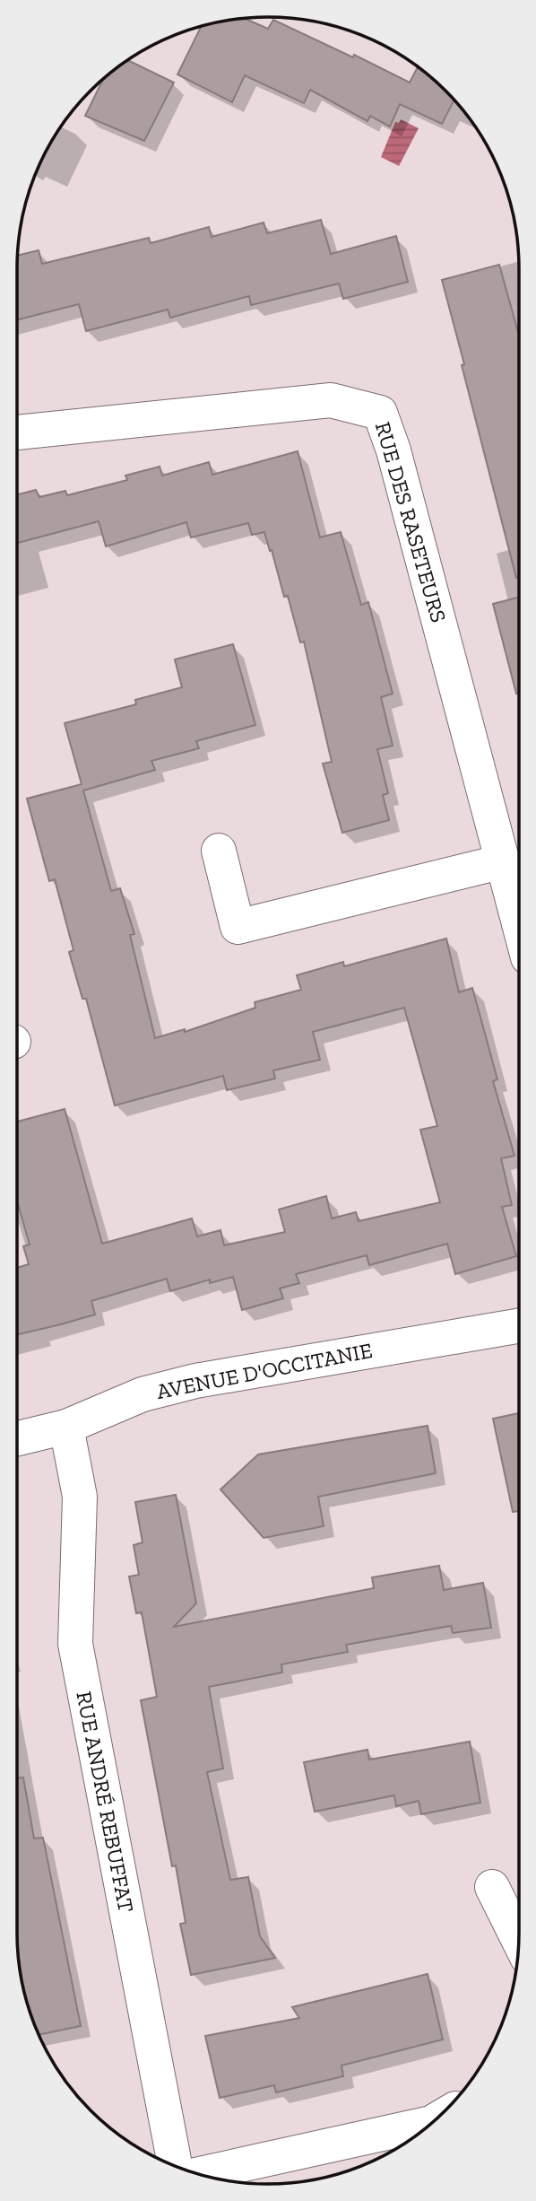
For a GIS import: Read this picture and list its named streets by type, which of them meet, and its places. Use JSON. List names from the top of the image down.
{
  "streets": {
    "street": ["RUE DES RASETEURS", "AVENUE D'OCCITANIE", "RUE ANDRÉ REBUFFAT"]
  },
  "crossings": [
    ["AVENUE D'OCCITANIE", "RUE ANDRÉ REBUFFAT"]
  ]
}
